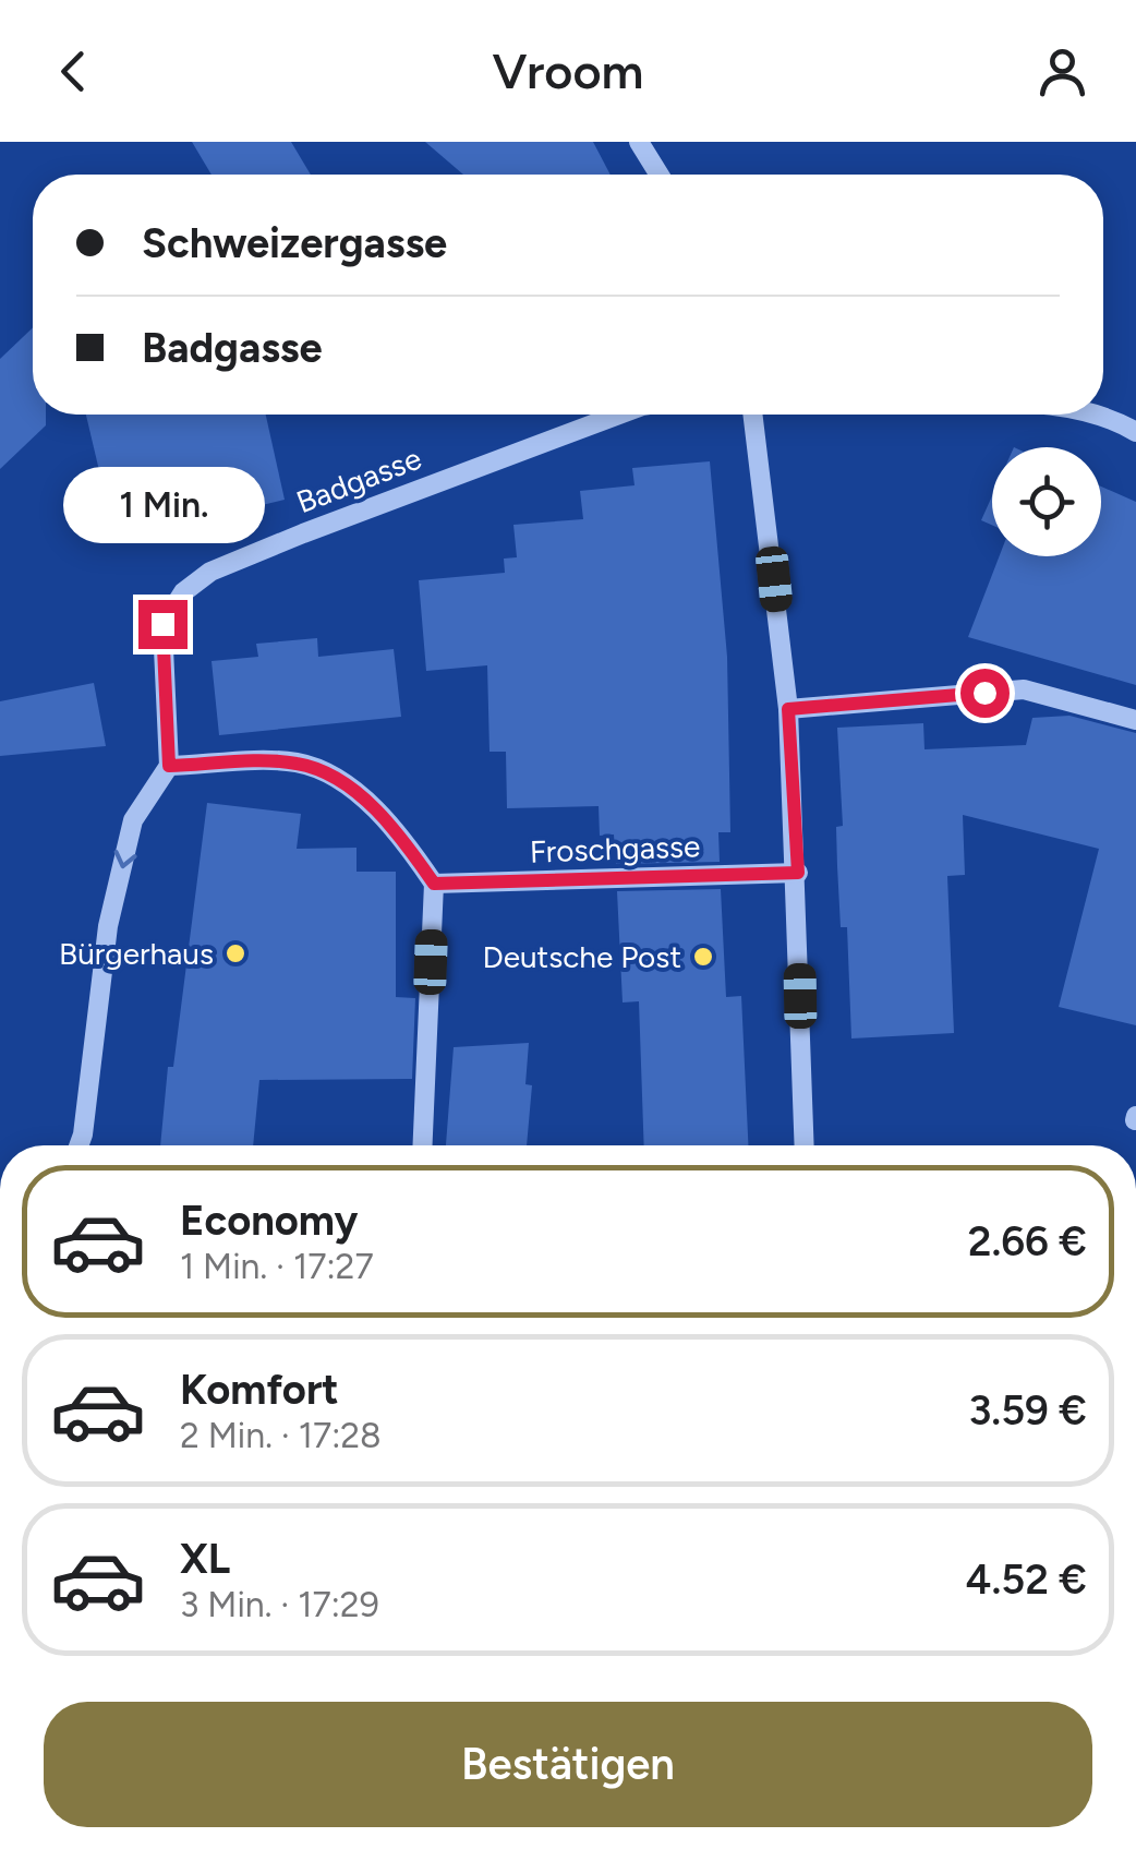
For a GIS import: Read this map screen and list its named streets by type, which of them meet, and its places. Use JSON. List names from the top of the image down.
{
  "streets": {
    "street": ["Badgasse", "Froschgasse"]
  },
  "places": ["Bürgerhaus", "Deutsche Post"],
  "page": {
    "header": "Vroom",
    "banner": ["Schweizergasse", "Badgasse"],
    "bubble": "1 Min.",
    "list": [
      {
        "name": "Economy",
        "note": "1 Min. · 17:27",
        "value": "2.66 €"
      },
      {
        "name": "Komfort",
        "note": "2 Min. · 17:28",
        "value": "3.59 €"
      },
      {
        "name": "XL",
        "note": "3 Min. · 17:29",
        "value": "4.52 €"
      }
    ],
    "buttons": "Bestätigen"
  }
}
